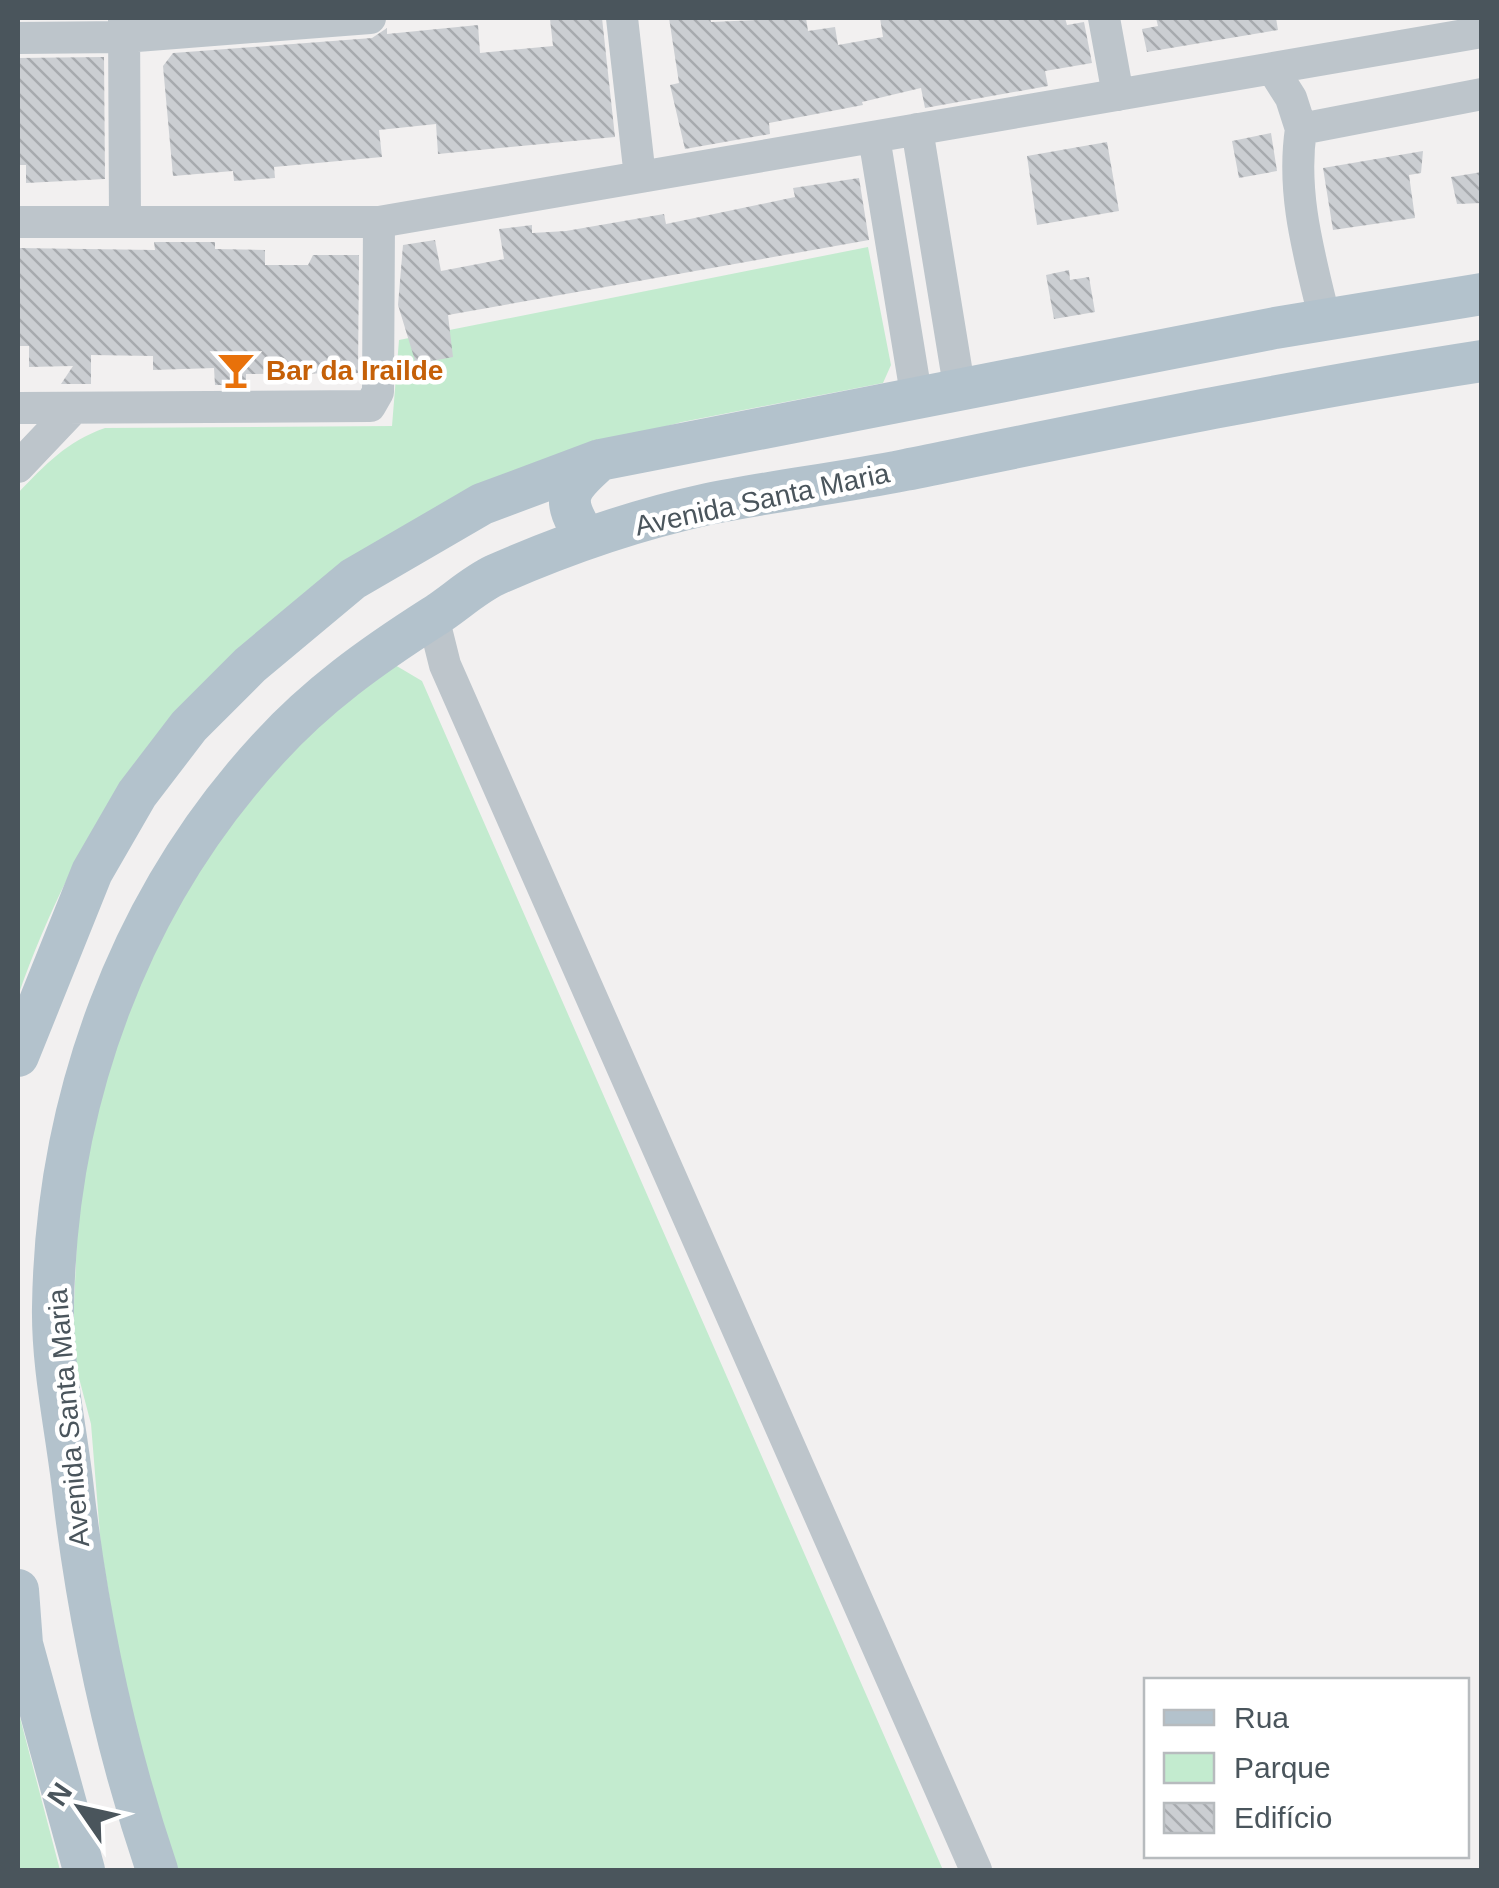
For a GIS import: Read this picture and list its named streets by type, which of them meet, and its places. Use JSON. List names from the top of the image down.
{
  "streets": {
    "main road": ["Avenida Santa Maria"]
  },
  "places": {
    "bar": ["Bar da Irailde"]
  },
  "legend": ["Rua", "Parque", "Edifício"],
  "north": "top left"
}
